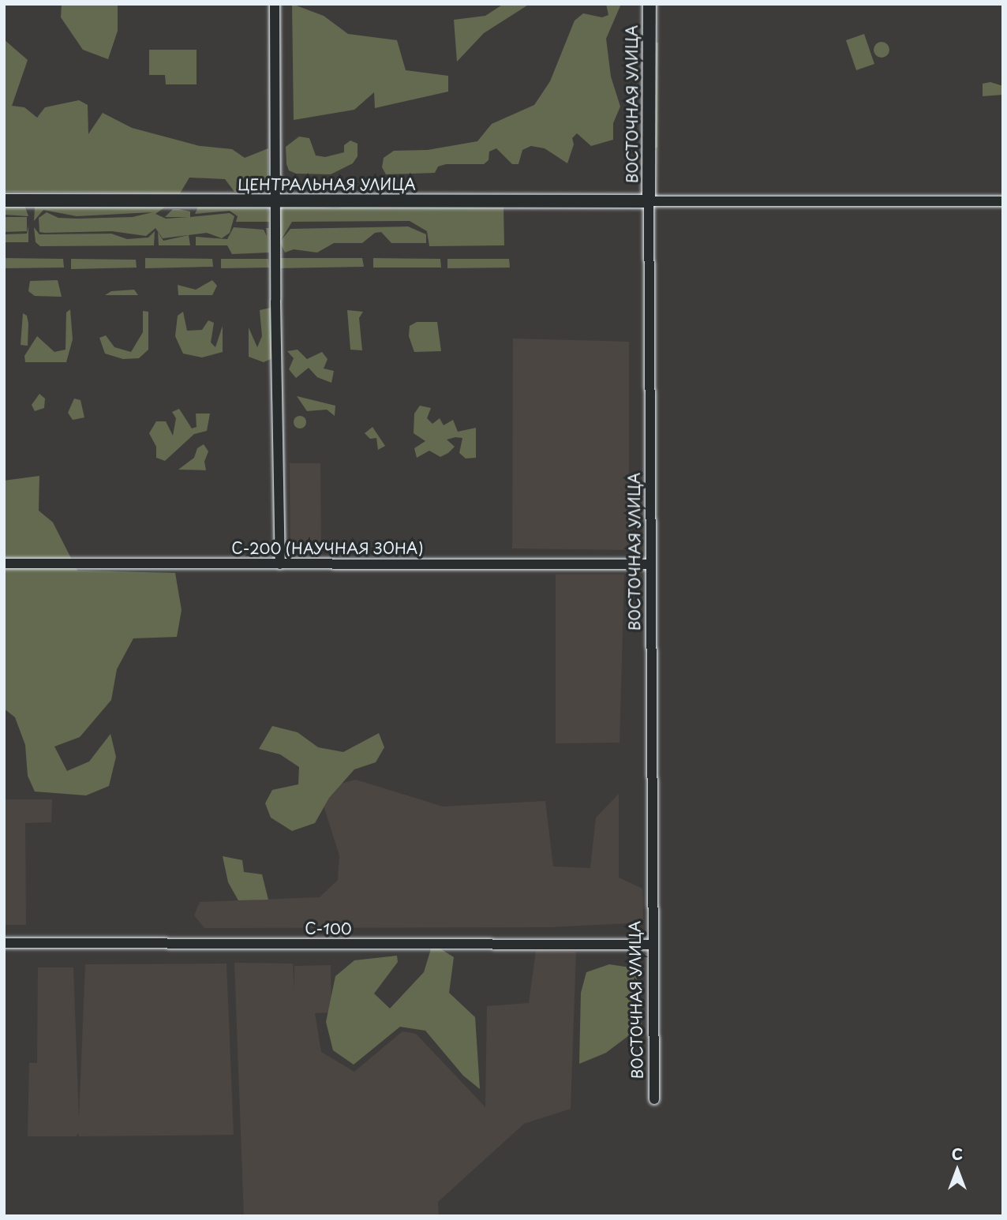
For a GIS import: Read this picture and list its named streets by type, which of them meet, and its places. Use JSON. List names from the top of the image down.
{
  "streets": {
    "main road": ["ВОСТОЧНАЯ УЛИЦА", "ЦЕНТРАЛЬНАЯ УЛИЦА"],
    "street": ["С-200 (НАУЧНАЯ ЗОНА)", "С-100"]
  },
  "crossings": [
    ["ВОСТОЧНАЯ УЛИЦА", "ЦЕНТРАЛЬНАЯ УЛИЦА"],
    ["ВОСТОЧНАЯ УЛИЦА", "С-200 (НАУЧНАЯ ЗОНА)"],
    ["ВОСТОЧНАЯ УЛИЦА", "С-100"]
  ],
  "north": "top"
}
